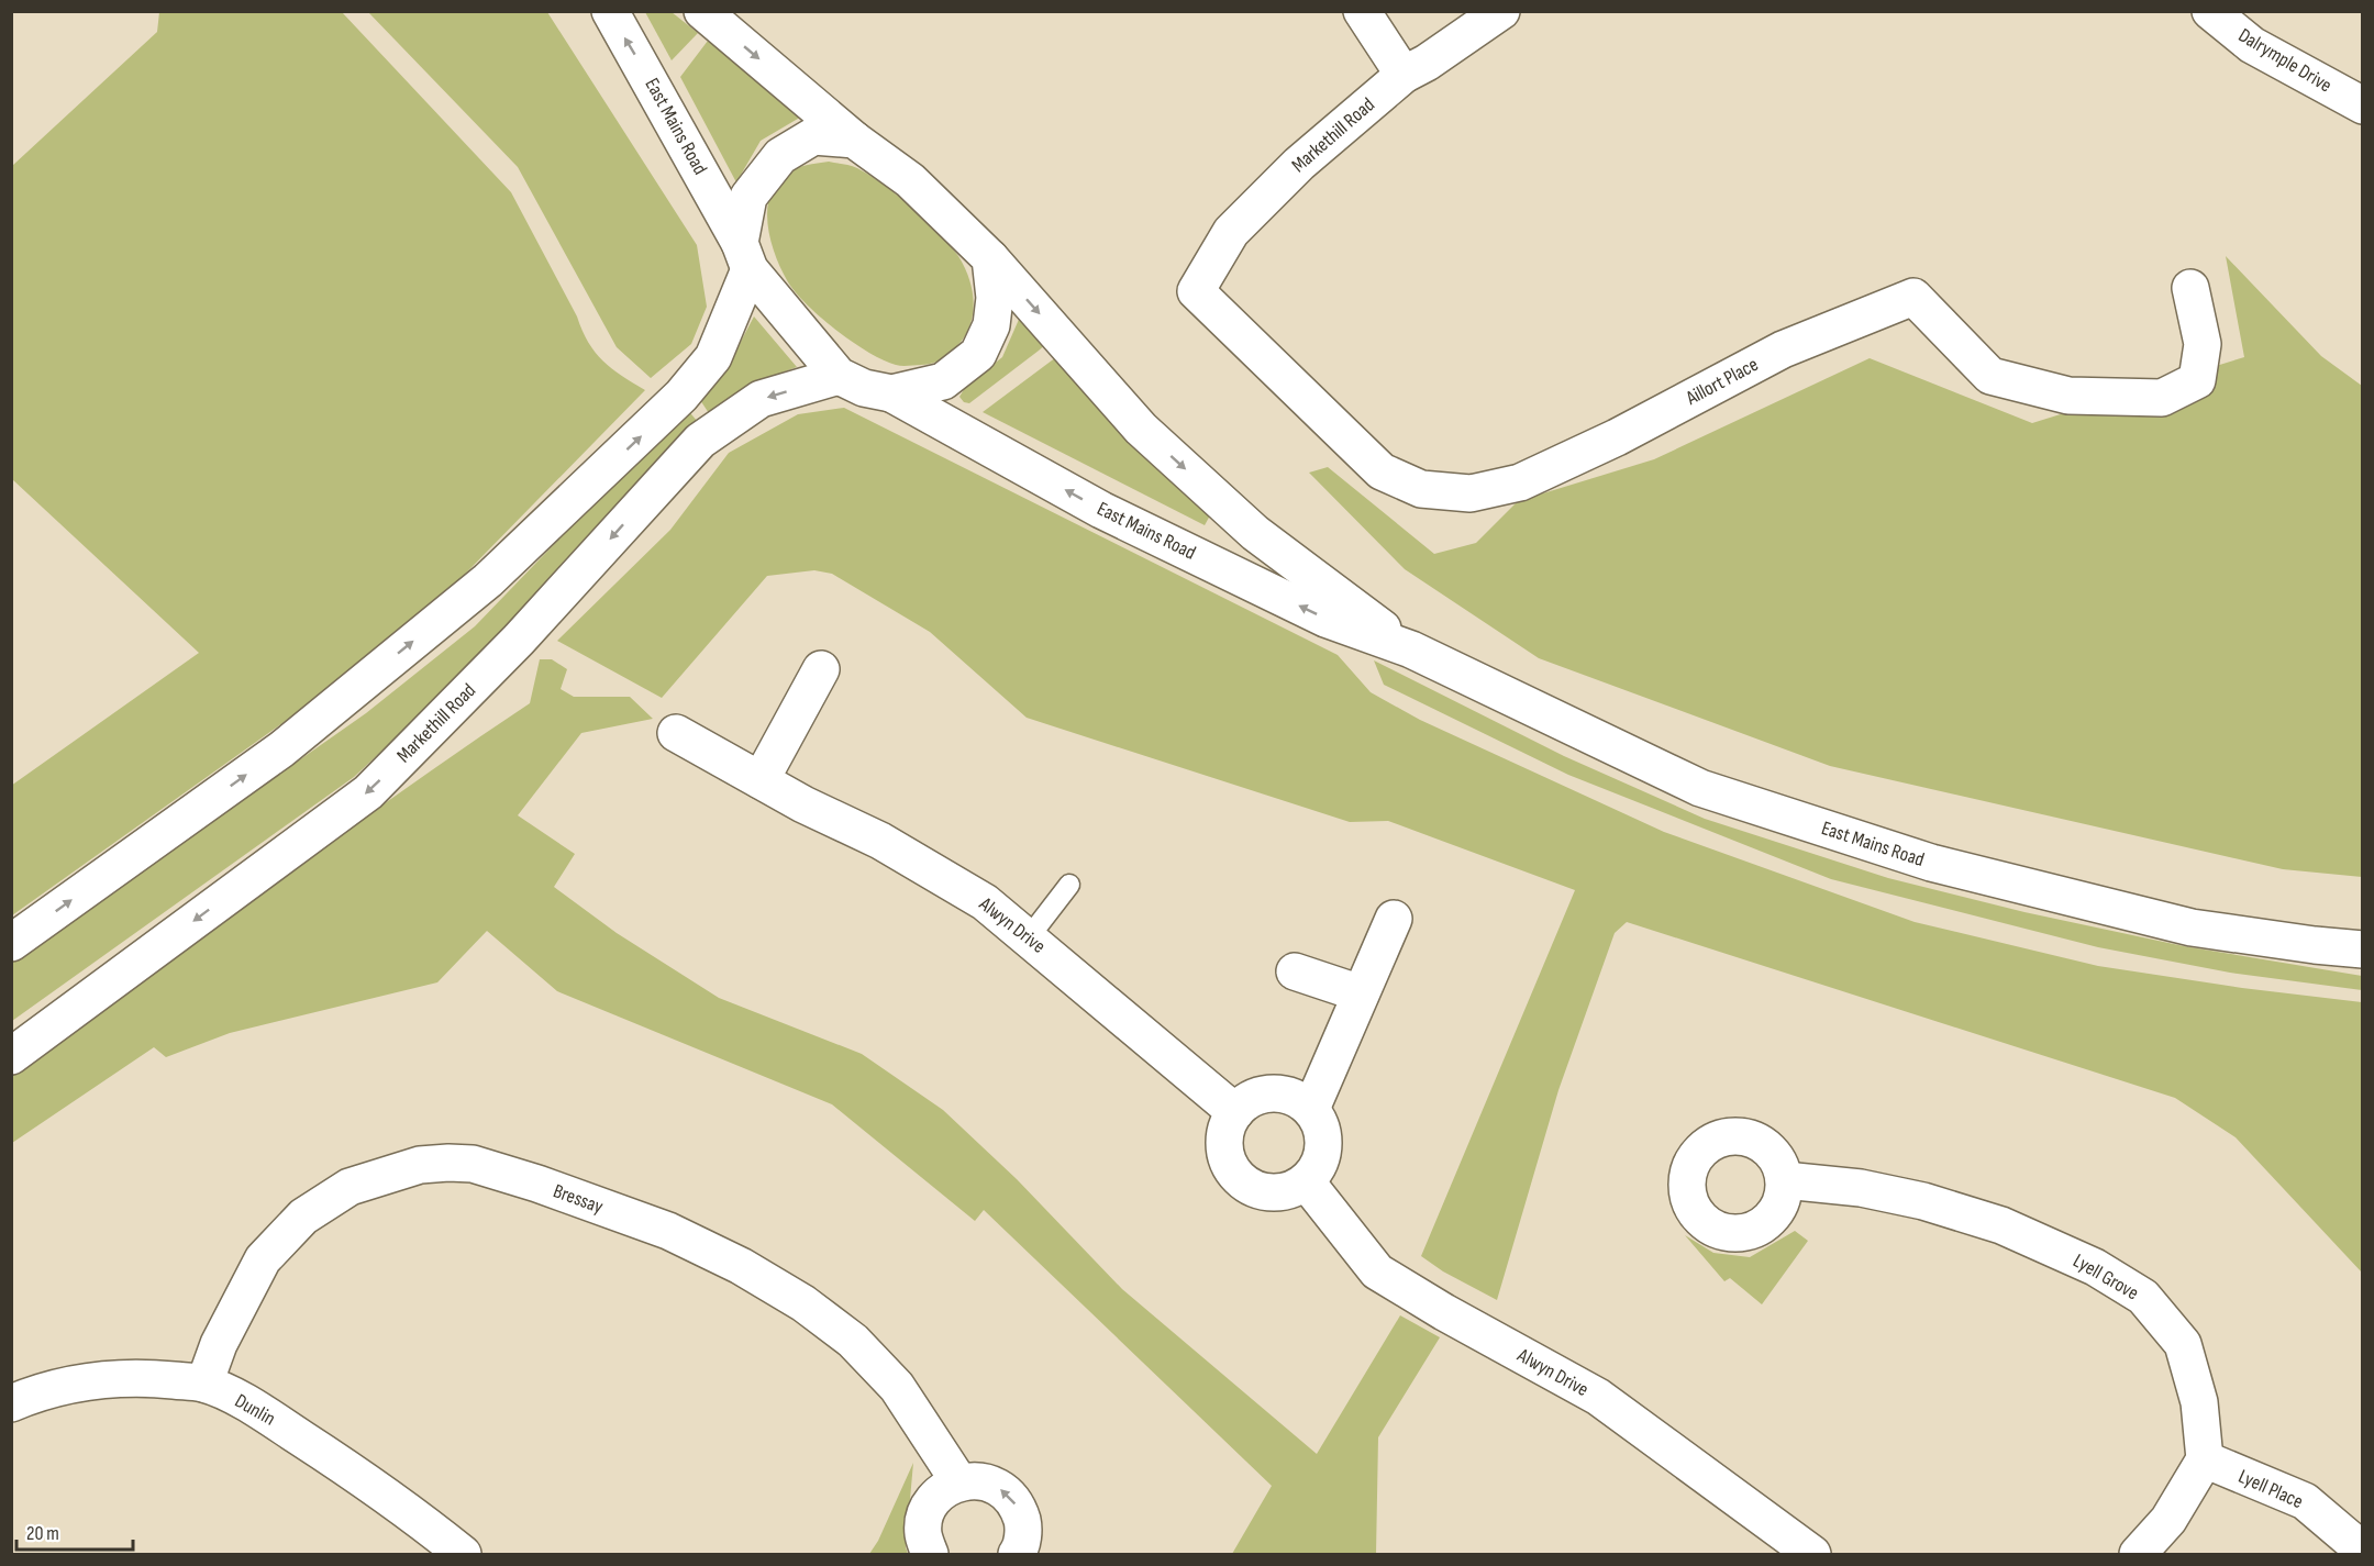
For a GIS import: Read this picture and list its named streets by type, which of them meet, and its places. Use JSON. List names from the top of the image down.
{
  "streets": {
    "street": [
      "Dalrymple Drive",
      "East Mains Road",
      "Markethill Road",
      "Aillort Place",
      "Alwyn Drive",
      "Bressay",
      "Lyell Grove",
      "Dunlin",
      "Lyell Place"
    ]
  },
  "crossings": [
    ["East Mains Road", "Markethill Road"],
    ["Markethill Road", "Aillort Place"],
    ["Bressay", "Dunlin"],
    ["Lyell Grove", "Lyell Place"]
  ],
  "scale_bar": "20 m"
}
